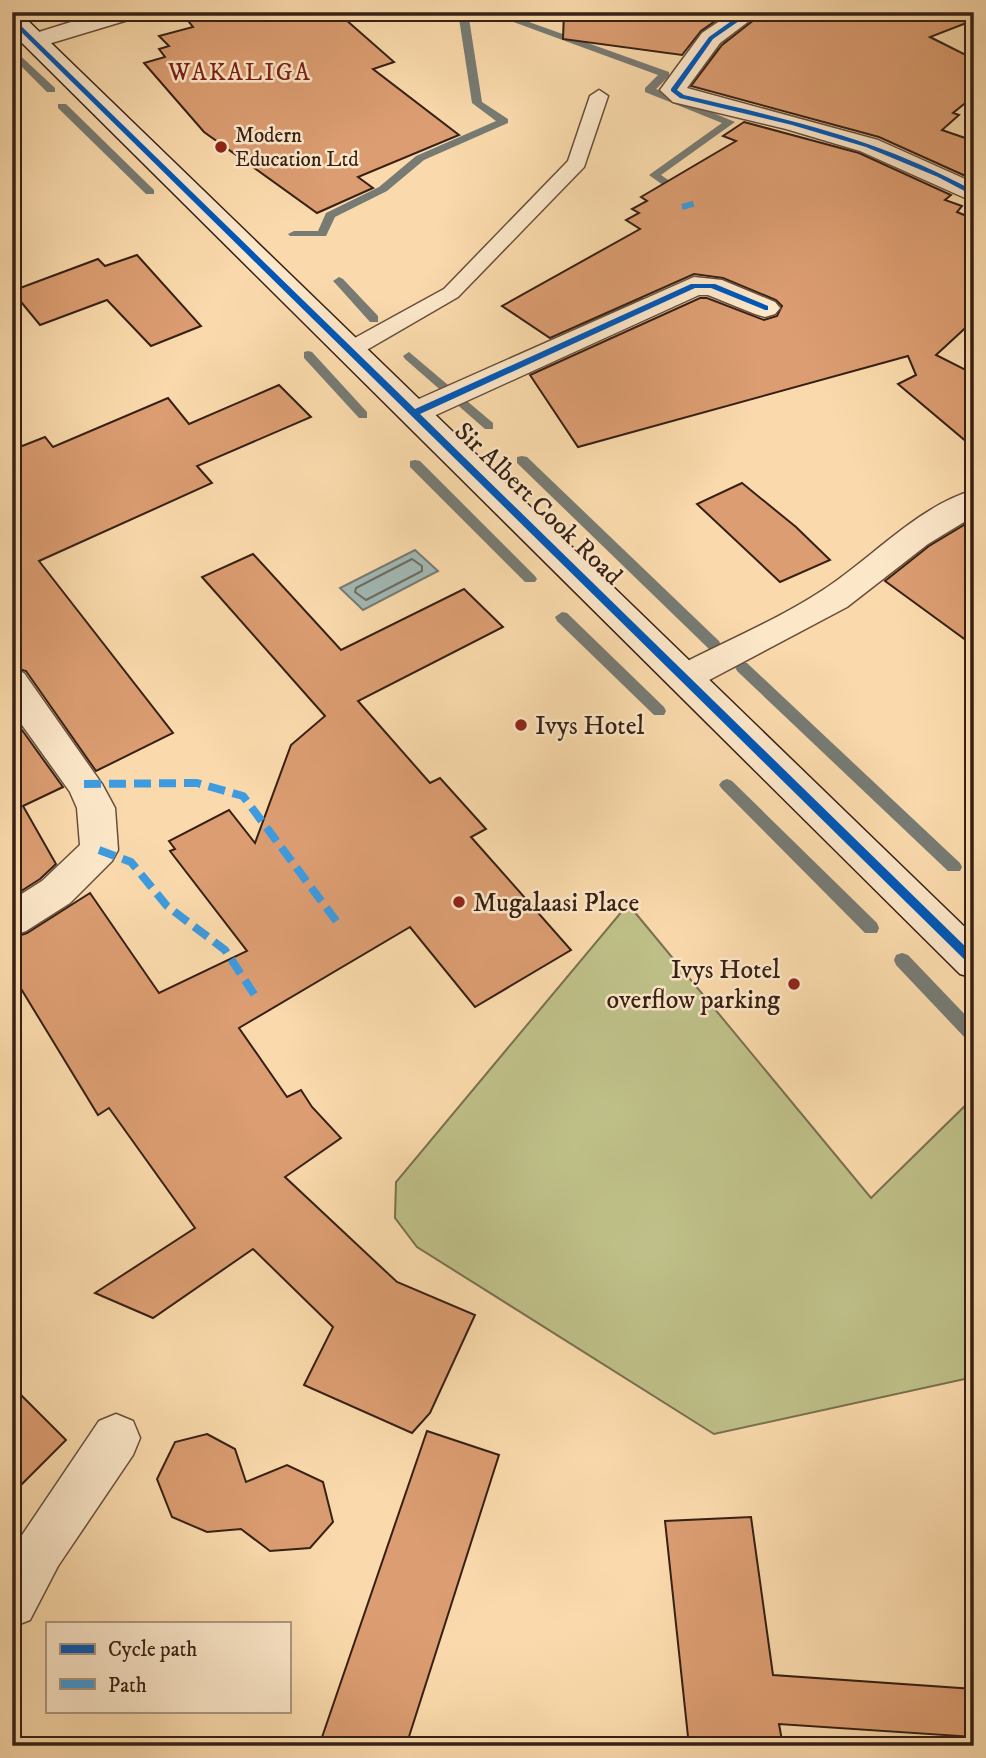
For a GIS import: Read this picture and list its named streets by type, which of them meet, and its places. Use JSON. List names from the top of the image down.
{
  "streets": {
    "street": ["Sir Albert Cook Road"]
  },
  "districts": ["WAKALIGA"],
  "places": [
    "Modern Education Ltd",
    "Ivys Hotel",
    "Mugalaasi Place",
    "Ivys Hotel overflow parking"
  ],
  "legend": ["Cycle path", "Path"]
}
